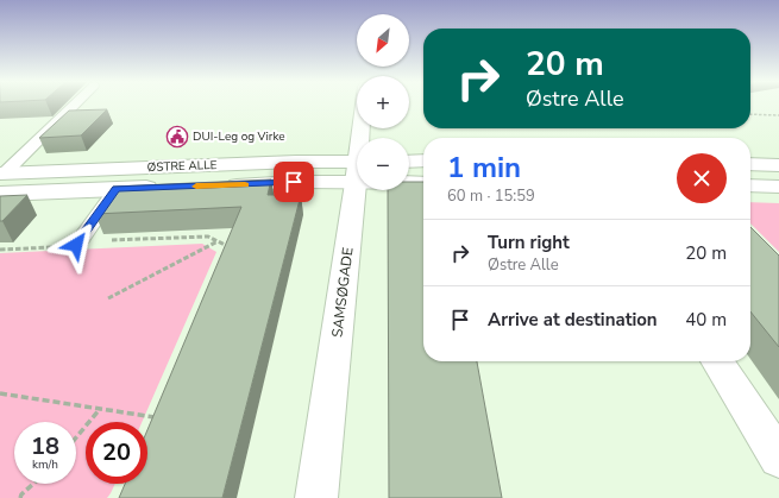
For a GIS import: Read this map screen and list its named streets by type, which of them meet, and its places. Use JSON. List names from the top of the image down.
{
  "streets": {
    "street": ["ØSTRE ALLE", "SAMSØGADE"]
  },
  "places": {
    "public building": ["DUI-Leg og Virke"]
  },
  "north": "bottom left",
  "page": {
    "map_buttons": ["+", "−"],
    "turn": ["20 m", "Østre Alle"],
    "heading": ["1 min", "60 m · 15:59"],
    "list": [
      {
        "name": "Turn right",
        "note": "Østre Alle",
        "value": "20 m"
      },
      {
        "name": "Arrive at destination",
        "value": "40 m"
      }
    ],
    "speed": "18 km/h",
    "limit": "20"
  }
}
